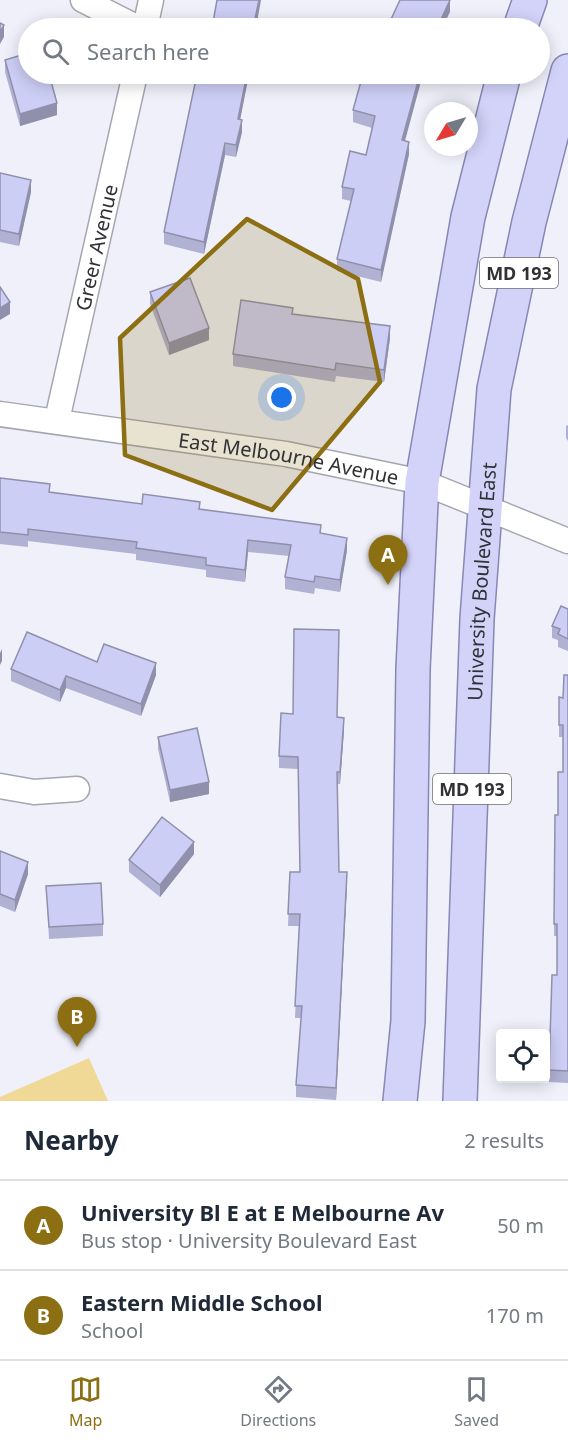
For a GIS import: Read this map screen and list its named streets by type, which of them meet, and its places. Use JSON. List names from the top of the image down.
{
  "streets": {
    "main road": ["MD 193", "University Boulevard East"],
    "street": ["Greer Avenue", "East Melbourne Avenue"]
  },
  "crossings": [
    ["Greer Avenue", "East Melbourne Avenue"],
    ["MD 193", "East Melbourne Avenue"],
    ["East Melbourne Avenue", "University Boulevard East"]
  ],
  "north": "bottom left",
  "page": {
    "search": "Search here",
    "pins": ["A", "B"],
    "heading": ["Nearby", "2 results"],
    "list": [
      {
        "mark": "A",
        "name": "University Bl E at E Melbourne Av",
        "note": "Bus stop · University Boulevard East",
        "value": "50 m"
      },
      {
        "mark": "B",
        "name": "Eastern Middle School",
        "note": "School",
        "value": "170 m"
      }
    ],
    "nav": ["Map", "Directions", "Saved"]
  }
}
